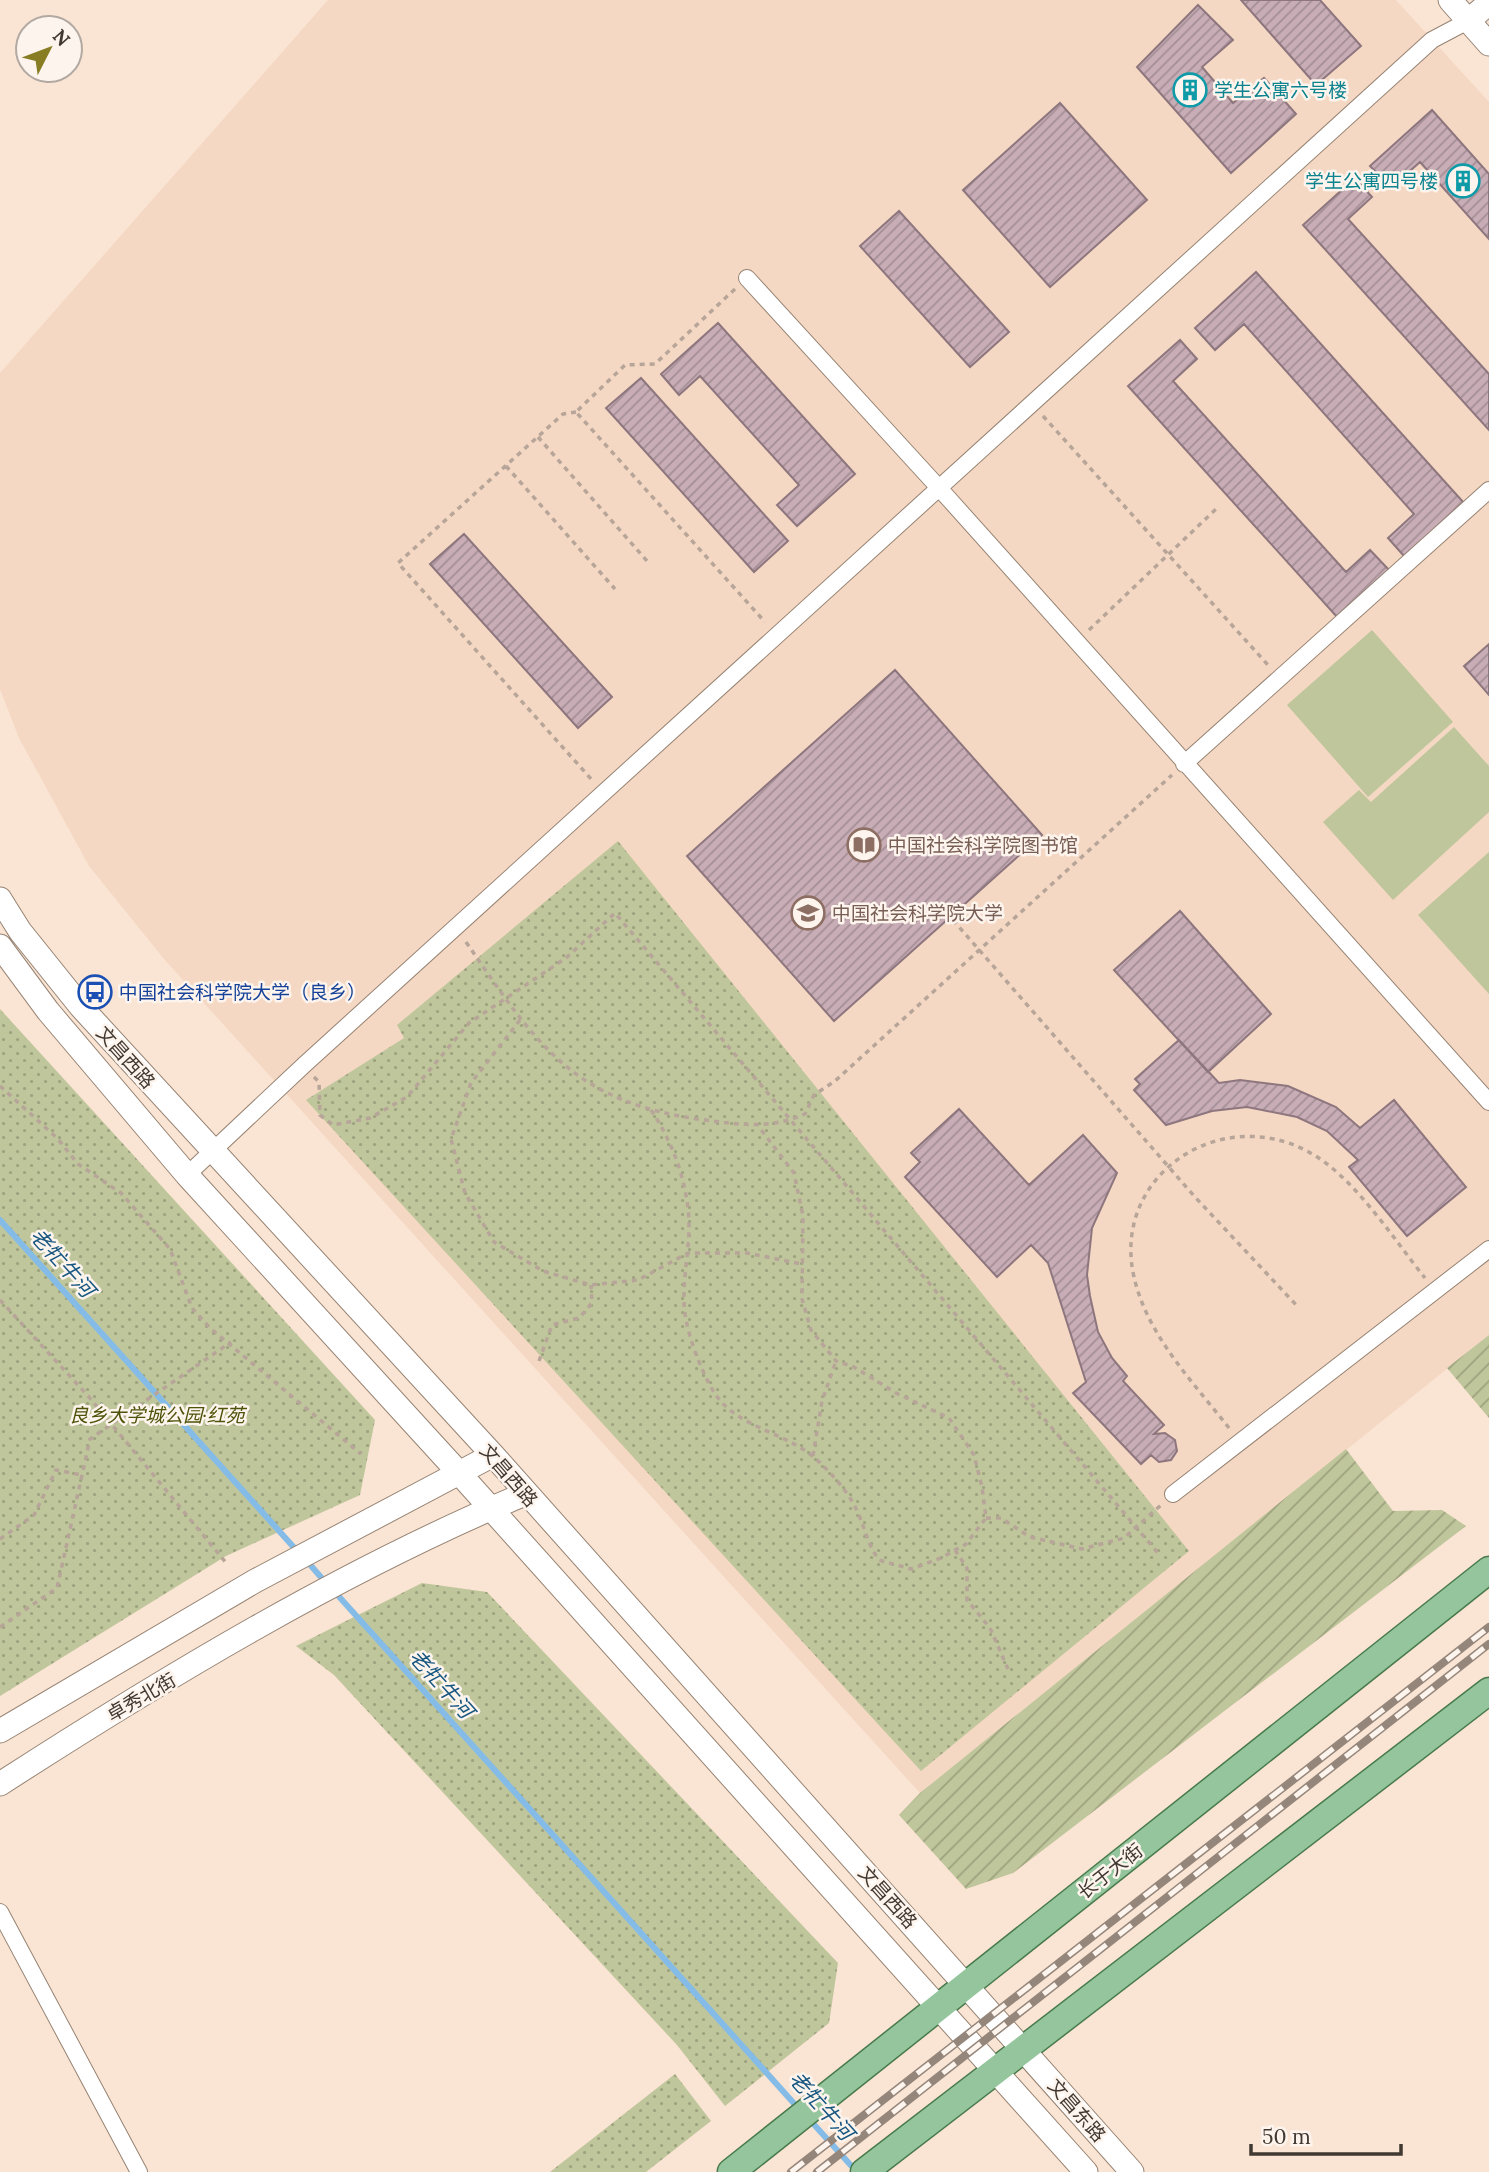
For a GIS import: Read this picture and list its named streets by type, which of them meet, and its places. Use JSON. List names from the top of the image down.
{
  "streets": {
    "main road": [
      "文昌西路",
      "卓秀北街",
      "长于大街",
      "文昌东路"
    ]
  },
  "crossings": [
    ["文昌西路", "卓秀北街"],
    ["文昌西路", "长于大街"],
    ["文昌西路", "文昌东路"]
  ],
  "water": ["老牤牛河"],
  "parks": ["良乡大学城公园·红苑"],
  "places": {
    "building": ["学生公寓六号楼", "学生公寓四号楼"],
    "library": ["中国社会科学院图书馆"],
    "school or university": ["中国社会科学院大学"],
    "bus stop": ["中国社会科学院大学（良乡）"]
  },
  "scale_bar": "50 m",
  "north": "top right"
}
